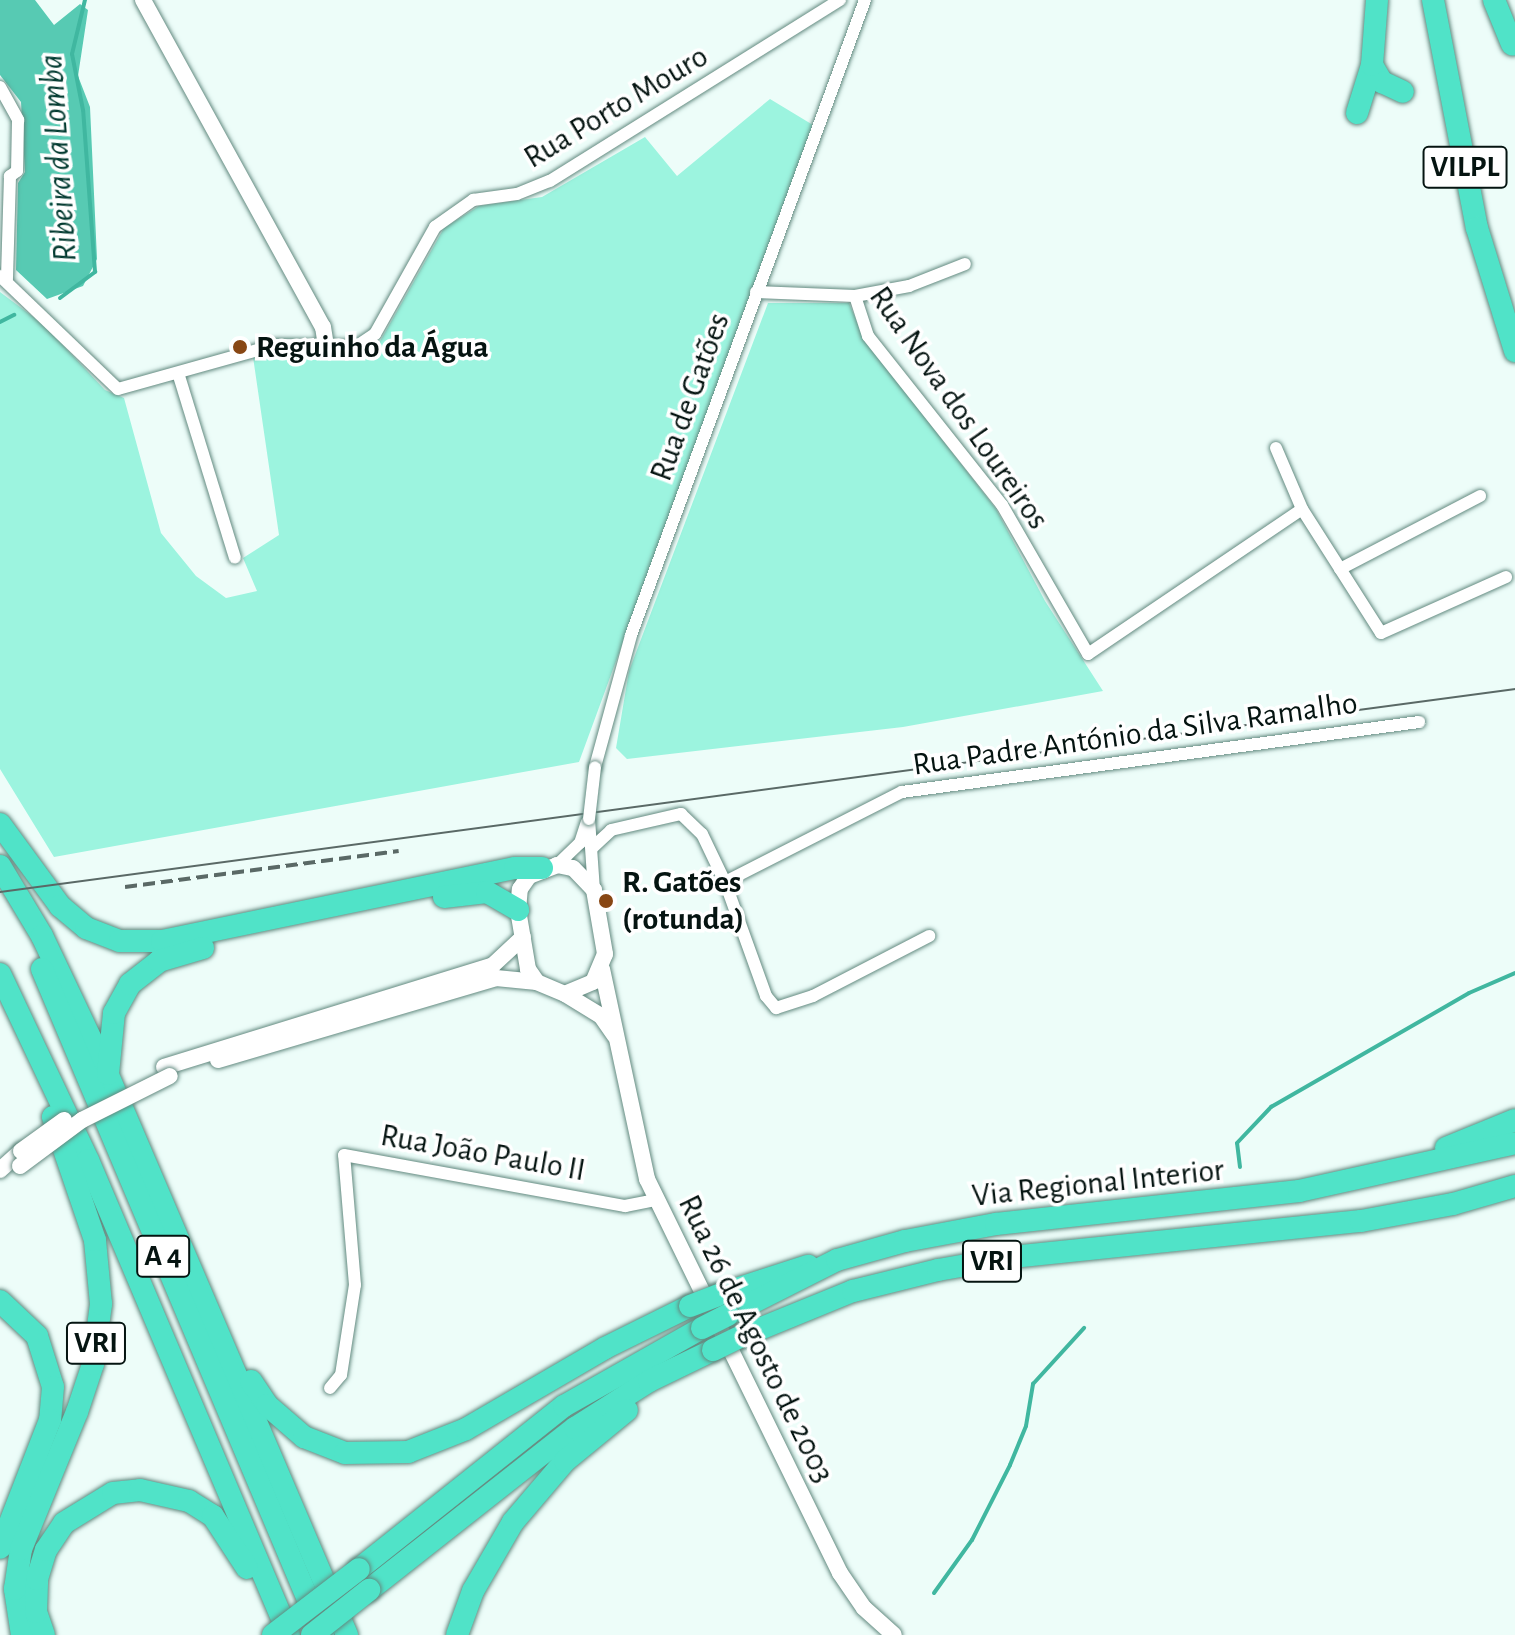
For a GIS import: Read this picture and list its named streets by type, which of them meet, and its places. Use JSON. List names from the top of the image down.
{
  "streets": {
    "highway": [
      "VILPL",
      "Via Regional Interior",
      "A 4",
      "VRI"
    ],
    "main road": ["Rua 26 de Agosto de 2003"],
    "street": [
      "Rua Porto Mouro",
      "Rua de Gatões",
      "Rua Nova dos Loureiros",
      "Rua Padre António da Silva Ramalho",
      "Rua João Paulo II"
    ]
  },
  "crossings": [
    ["Rua de Gatões", "Rua Nova dos Loureiros"],
    ["Rua de Gatões", "Rua 26 de Agosto de 2003"],
    ["Rua João Paulo II", "Rua 26 de Agosto de 2003"],
    ["Via Regional Interior", "VRI"],
    ["A 4", "VRI"]
  ],
  "water": ["Ribeira da Lomba"],
  "places": ["Reguinho da Água", "R. Gatões (rotunda)"]
}
